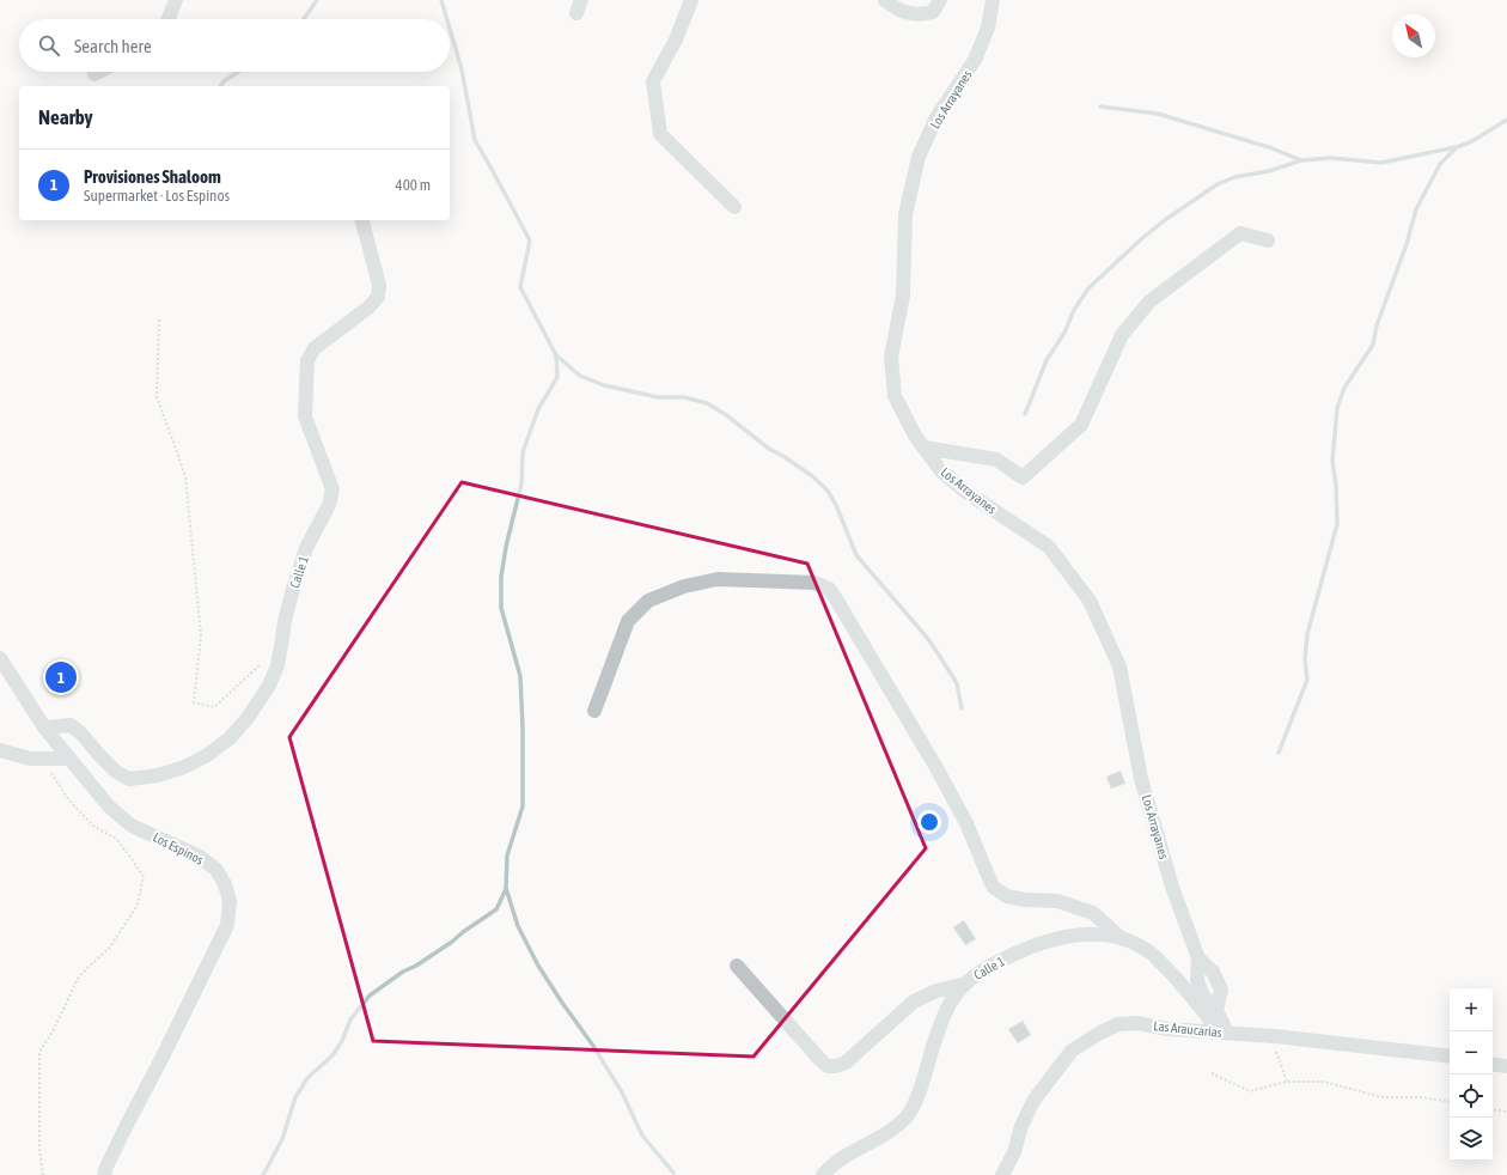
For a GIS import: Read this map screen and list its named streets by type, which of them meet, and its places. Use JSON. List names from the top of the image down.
{
  "streets": {
    "street": [
      "Los Arrayanes",
      "Calle 1",
      "Los Espinos",
      "Las Araucarias"
    ]
  },
  "crossings": [
    ["Los Arrayanes", "Calle 1"],
    ["Los Arrayanes", "Las Araucarias"],
    ["Calle 1", "Los Espinos"],
    ["Calle 1", "Las Araucarias"]
  ],
  "north": "top left",
  "page": {
    "search": "Search here",
    "heading": "Nearby",
    "list": [
      {
        "mark": "1",
        "name": "Provisiones Shaloom",
        "note": "Supermarket · Los Espinos",
        "value": "400 m"
      }
    ],
    "pins": "1",
    "map_buttons": ["+", "−"]
  }
}
